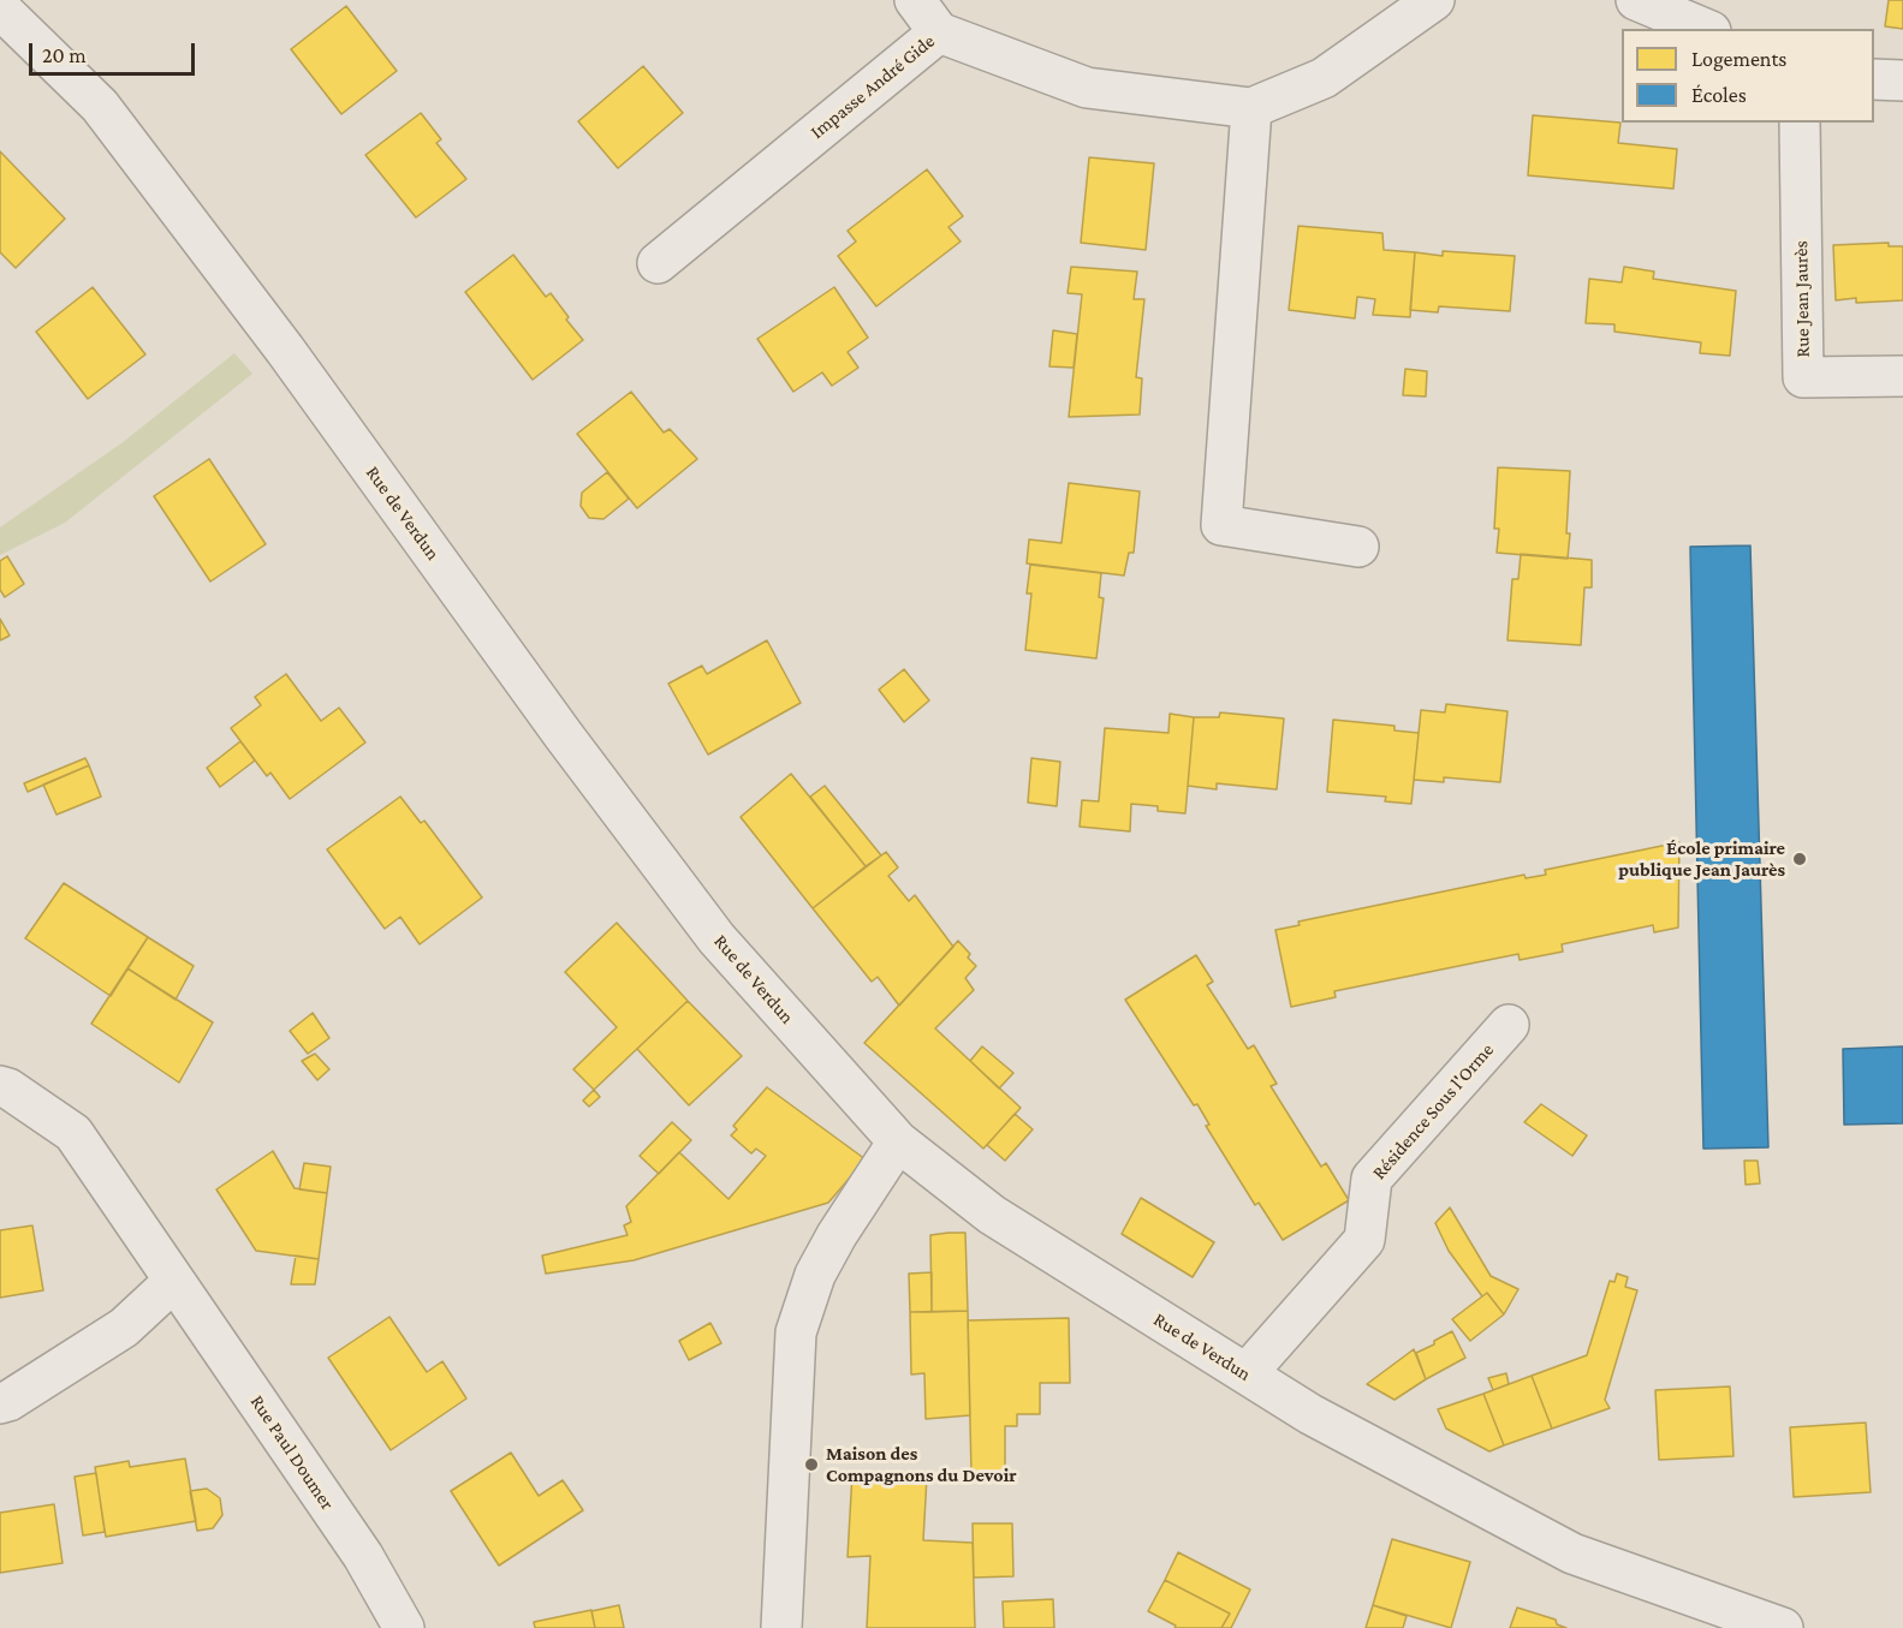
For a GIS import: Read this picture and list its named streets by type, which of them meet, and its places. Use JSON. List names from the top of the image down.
{
  "streets": {
    "street": [
      "Impasse André Gide",
      "Rue Jean Jaurès",
      "Rue de Verdun",
      "Résidence Sous l'Orme",
      "Rue Paul Doumer"
    ]
  },
  "crossings": [
    ["Rue de Verdun", "Résidence Sous l'Orme"]
  ],
  "places": ["École primaire publique Jean Jaurès", "Maison des Compagnons du Devoir"],
  "legend": ["Logements", "Écoles"],
  "scale_bar": "20 m"
}
